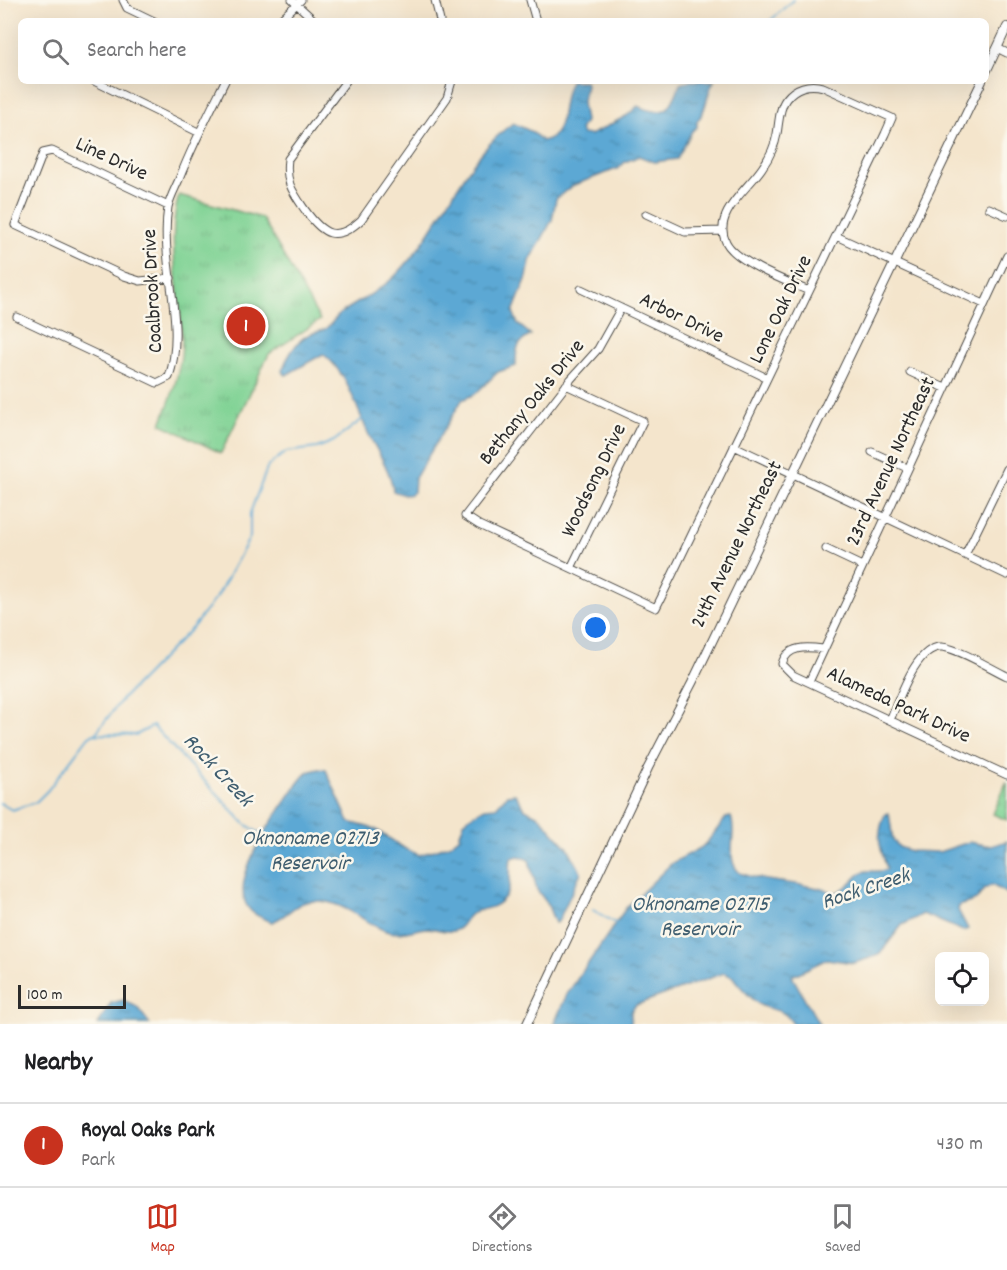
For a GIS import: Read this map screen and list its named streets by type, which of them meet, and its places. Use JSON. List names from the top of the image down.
{
  "streets": {
    "street": [
      "Line Drive",
      "Coalbrook Drive",
      "Lone Oak Drive",
      "Arbor Drive",
      "Bethany Oaks Drive",
      "23rd Avenue Northeast",
      "Woodsong Drive",
      "24th Avenue Northeast",
      "Alameda Park Drive"
    ]
  },
  "crossings": [
    ["Line Drive", "Coalbrook Drive"],
    ["Lone Oak Drive", "Arbor Drive"],
    ["Lone Oak Drive", "Bethany Oaks Drive"],
    ["Lone Oak Drive", "Woodsong Drive"],
    ["Arbor Drive", "Bethany Oaks Drive"],
    ["Bethany Oaks Drive", "Woodsong Drive"],
    ["23rd Avenue Northeast", "Alameda Park Drive"]
  ],
  "water": ["Rock Creek", "Oknoname 02713 Reservoir", "Oknoname 02715 Reservoir"],
  "scale_bar": "100 m",
  "page": {
    "search": "Search here",
    "pins": "1",
    "scale": "100 m",
    "heading": "Nearby",
    "list": [
      {
        "mark": "1",
        "name": "Royal Oaks Park",
        "note": "Park",
        "value": "430 m"
      }
    ],
    "nav": ["Map", "Directions", "Saved"]
  }
}
